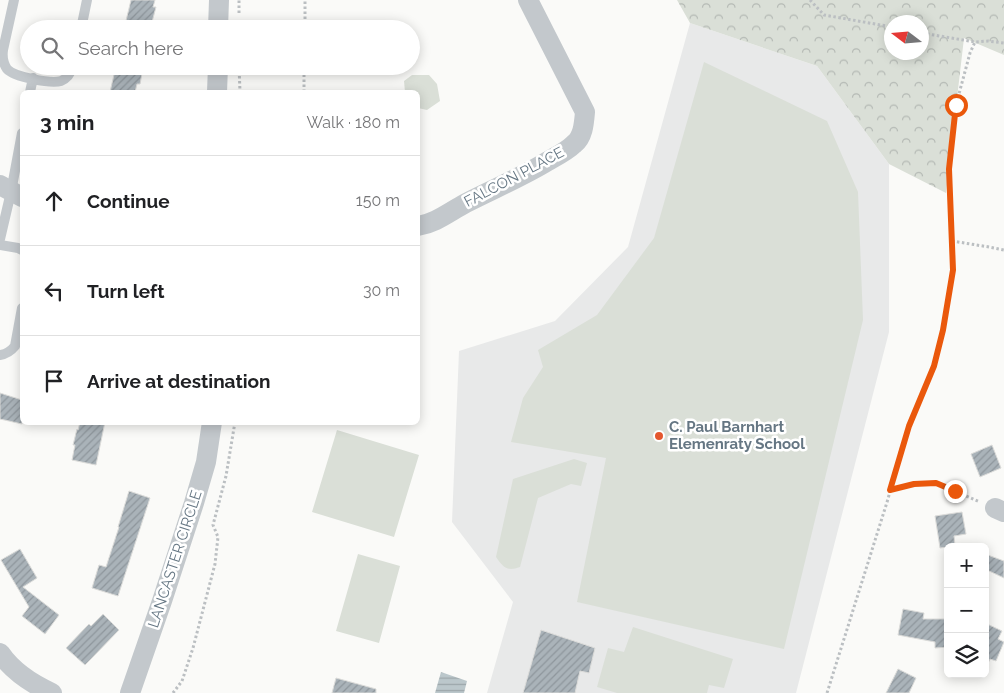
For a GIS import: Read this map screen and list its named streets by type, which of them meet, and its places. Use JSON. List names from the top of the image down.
{
  "streets": {
    "street": ["FALCON PLACE", "LANCASTER CIRCLE"]
  },
  "places": ["C. Paul Barnhart Elemenraty School"],
  "north": "left",
  "page": {
    "search": "Search here",
    "heading": ["3 min", "Walk · 180 m"],
    "list": [
      ["Continue", "150 m"],
      ["Turn left", "30 m"],
      "Arrive at destination"
    ],
    "map_buttons": ["+", "−"]
  }
}
